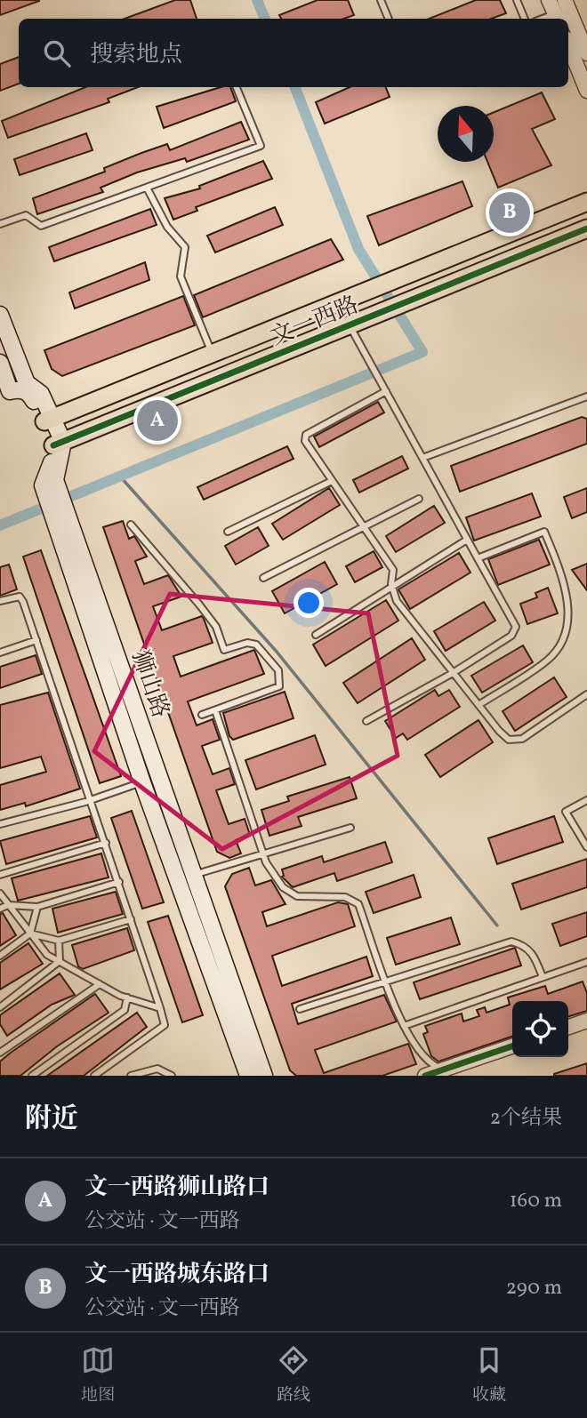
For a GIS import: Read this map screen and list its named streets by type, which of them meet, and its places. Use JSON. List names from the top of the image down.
{
  "streets": {
    "main road": ["文一西路", "狮山路"]
  },
  "crossings": [
    ["文一西路", "狮山路"]
  ],
  "north": "top",
  "page": {
    "search": "搜索地点",
    "pins": ["B", "A"],
    "heading": ["附近", "2个结果"],
    "list": [
      {
        "mark": "A",
        "name": "文一西路狮山路口",
        "note": "公交站 · 文一西路",
        "value": "160 m"
      },
      {
        "mark": "B",
        "name": "文一西路城东路口",
        "note": "公交站 · 文一西路",
        "value": "290 m"
      }
    ],
    "nav": ["地图", "路线", "收藏"]
  }
}
